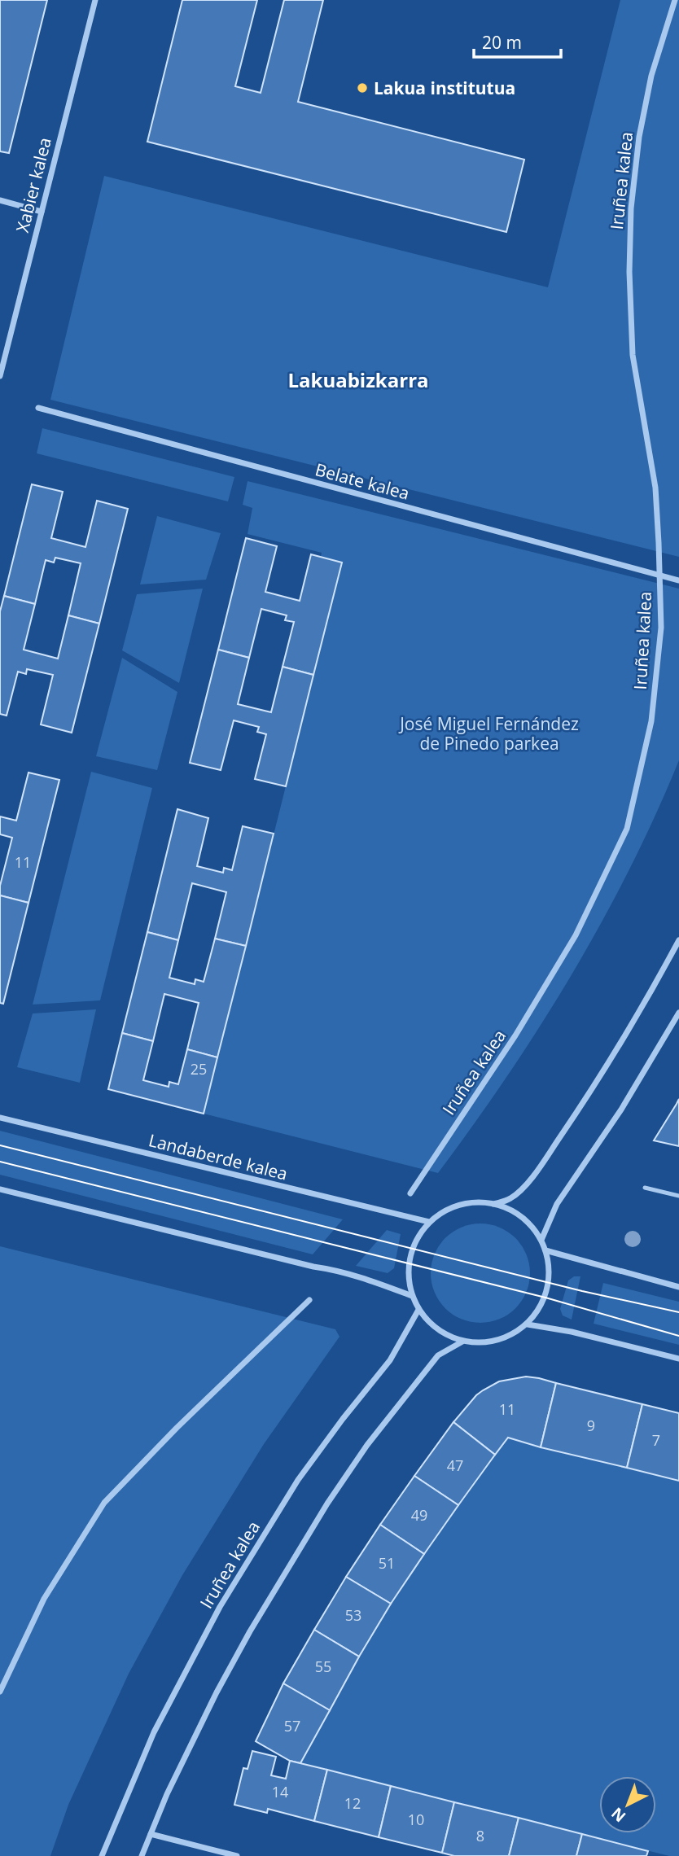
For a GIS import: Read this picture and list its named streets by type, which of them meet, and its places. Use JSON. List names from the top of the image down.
{
  "streets": {
    "street": [
      "Iruñea kalea",
      "Xabier kalea",
      "Belate kalea",
      "Landaberde kalea"
    ]
  },
  "crossings": [
    ["Iruñea kalea", "Belate kalea"],
    ["Iruñea kalea", "Landaberde kalea"]
  ],
  "districts": ["Lakuabizkarra"],
  "parks": ["José Miguel Fernández de Pinedo parkea"],
  "places": ["Lakua institutua"],
  "house_numbers": [
    "11",
    "25",
    "11",
    "9",
    "7",
    "47",
    "49",
    "51",
    "53",
    "55",
    "57",
    "14",
    "12",
    "10",
    "8"
  ],
  "scale_bar": "20 m",
  "north": "bottom left"
}
